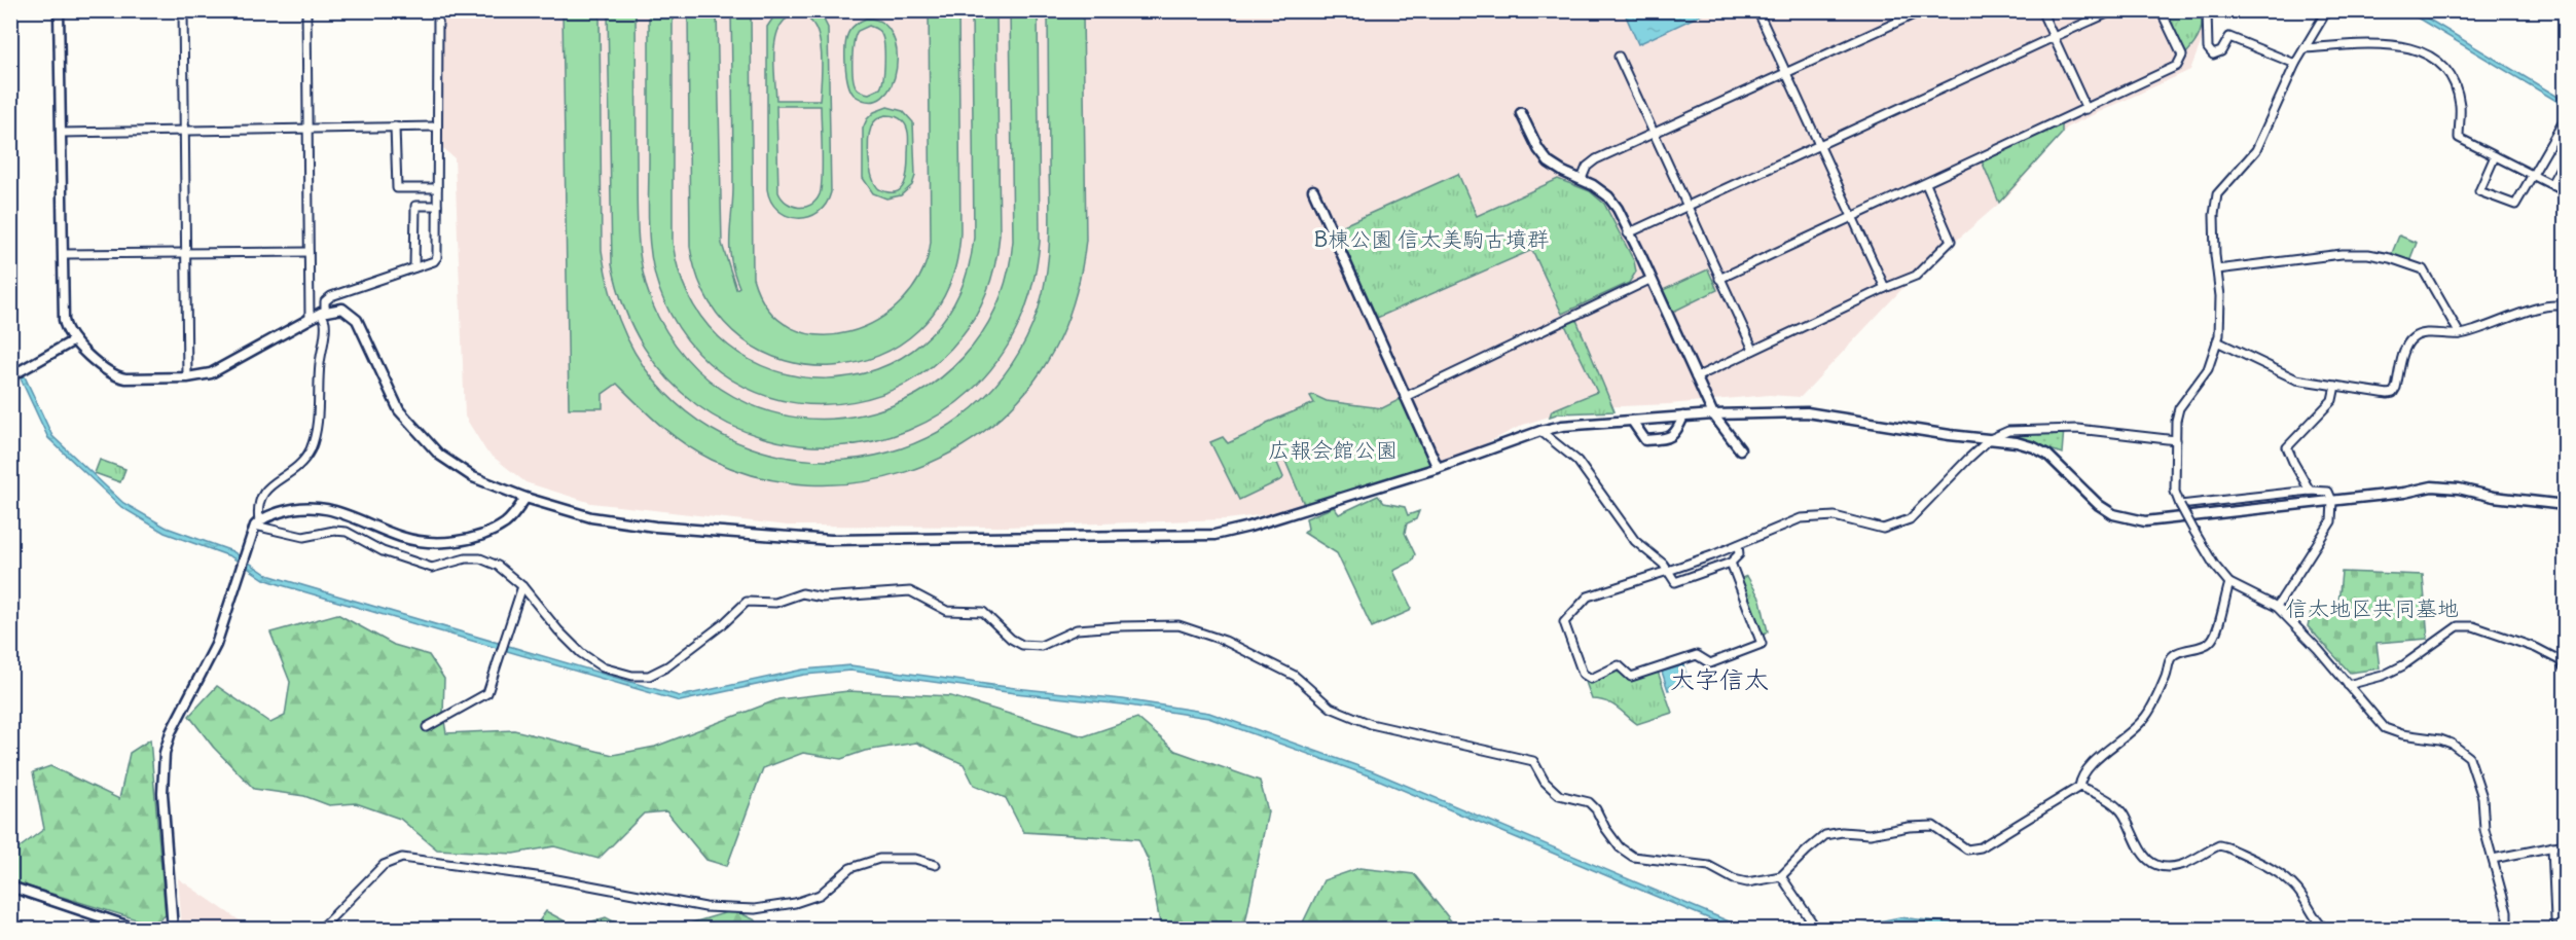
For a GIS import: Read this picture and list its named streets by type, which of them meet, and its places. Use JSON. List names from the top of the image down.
{
  "districts": ["大字信太"],
  "parks": ["B棟公園 信太美駒古墳群", "広報会館公園", "信太地区共同墓地"]
}
